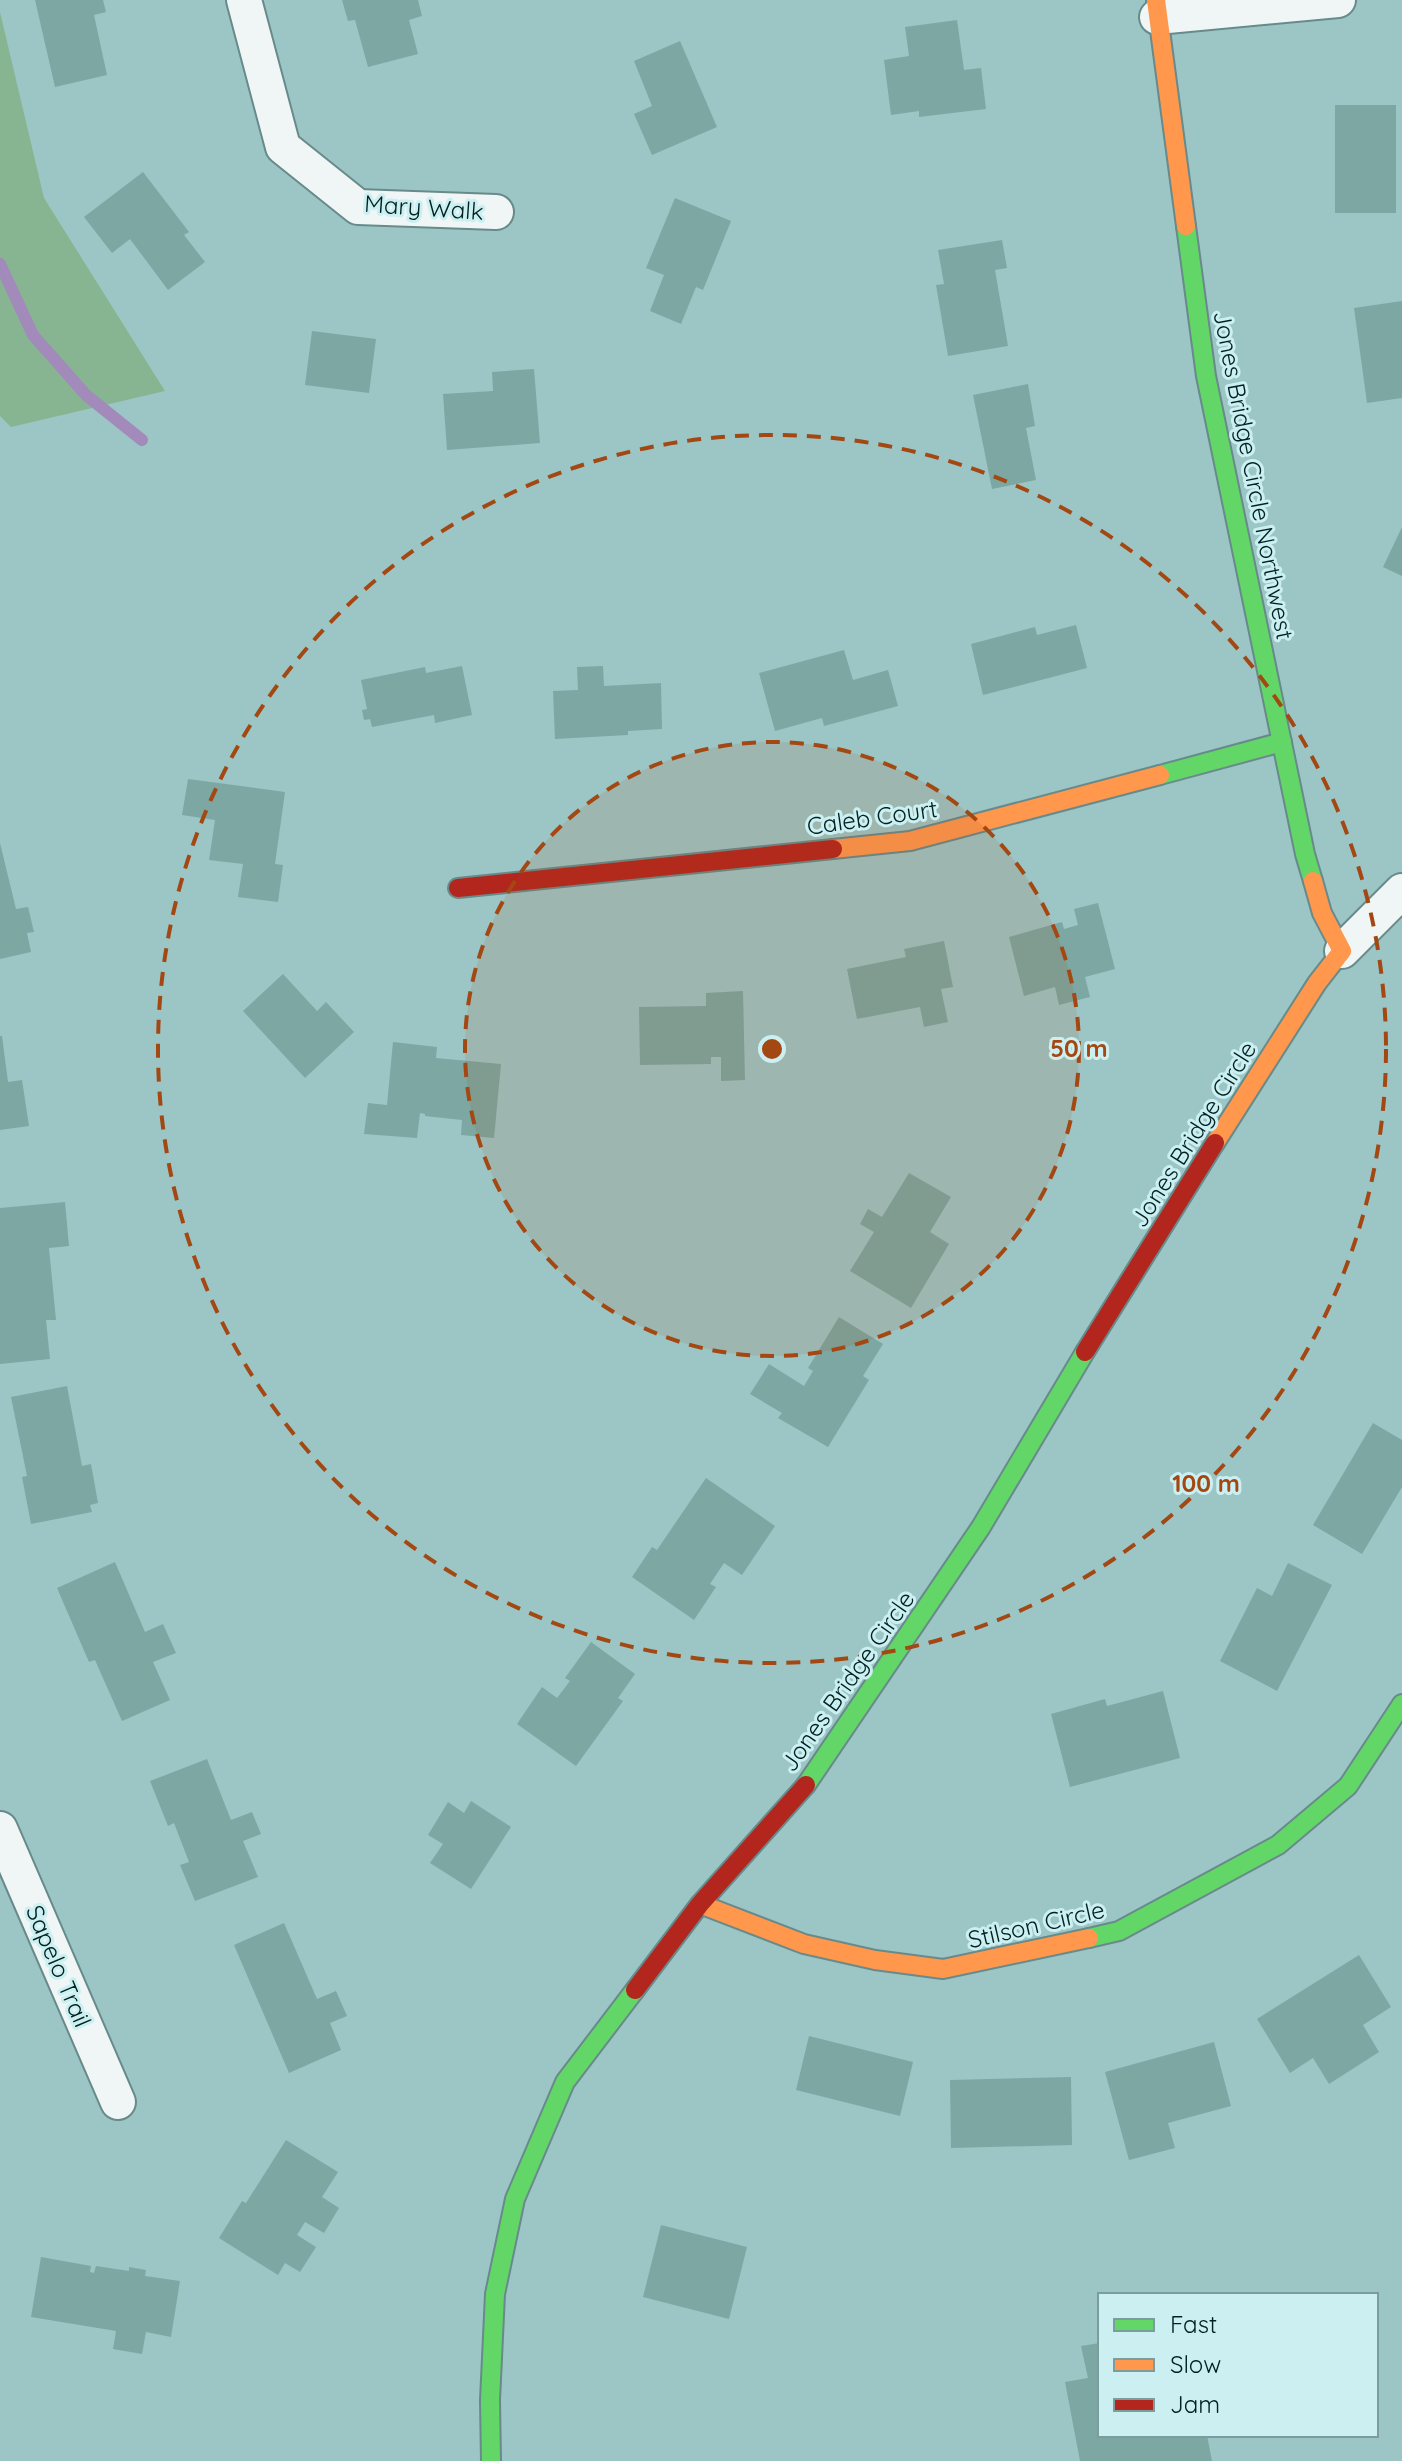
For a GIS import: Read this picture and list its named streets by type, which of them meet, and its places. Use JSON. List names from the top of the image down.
{
  "streets": {
    "street": [
      "Mary Walk",
      "Jones Bridge Circle Northwest",
      "Caleb Court",
      "Jones Bridge Circle",
      "Stilson Circle",
      "Sapelo Trail"
    ]
  },
  "crossings": [
    ["Jones Bridge Circle Northwest", "Caleb Court"],
    ["Jones Bridge Circle Northwest", "Jones Bridge Circle"],
    ["Jones Bridge Circle", "Stilson Circle"]
  ],
  "legend": ["Fast", "Slow", "Jam"],
  "rings": ["50 m", "100 m"]
}
